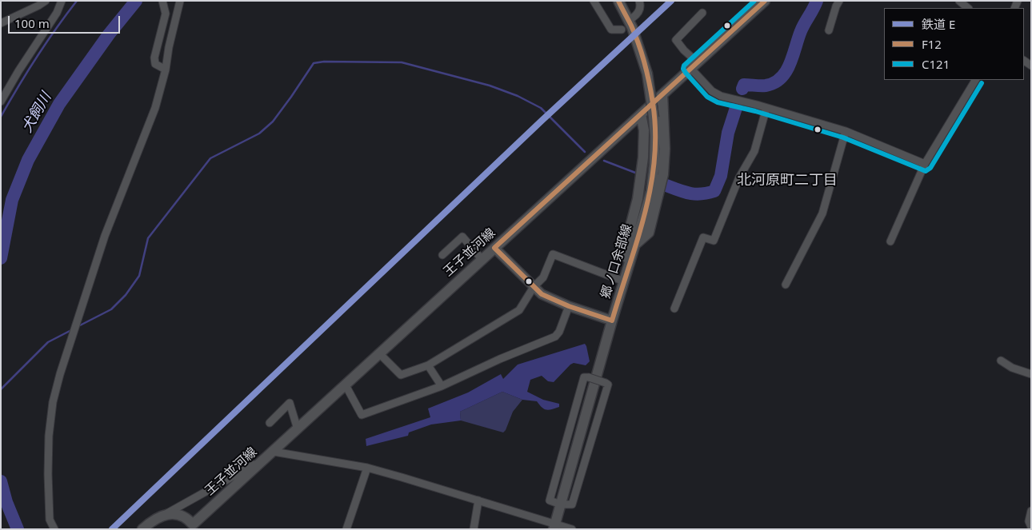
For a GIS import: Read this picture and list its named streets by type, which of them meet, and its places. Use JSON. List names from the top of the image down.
{
  "streets": {
    "main road": ["王子並河線", "郷ノ口余部線"]
  },
  "districts": ["北河原町二丁目"],
  "water": ["犬飼川"],
  "lines": ["rail line E", "transit line F12", "transit line C121"],
  "legend": ["鉄道 E", "F12", "C121"],
  "scale_bar": "100 m"
}
